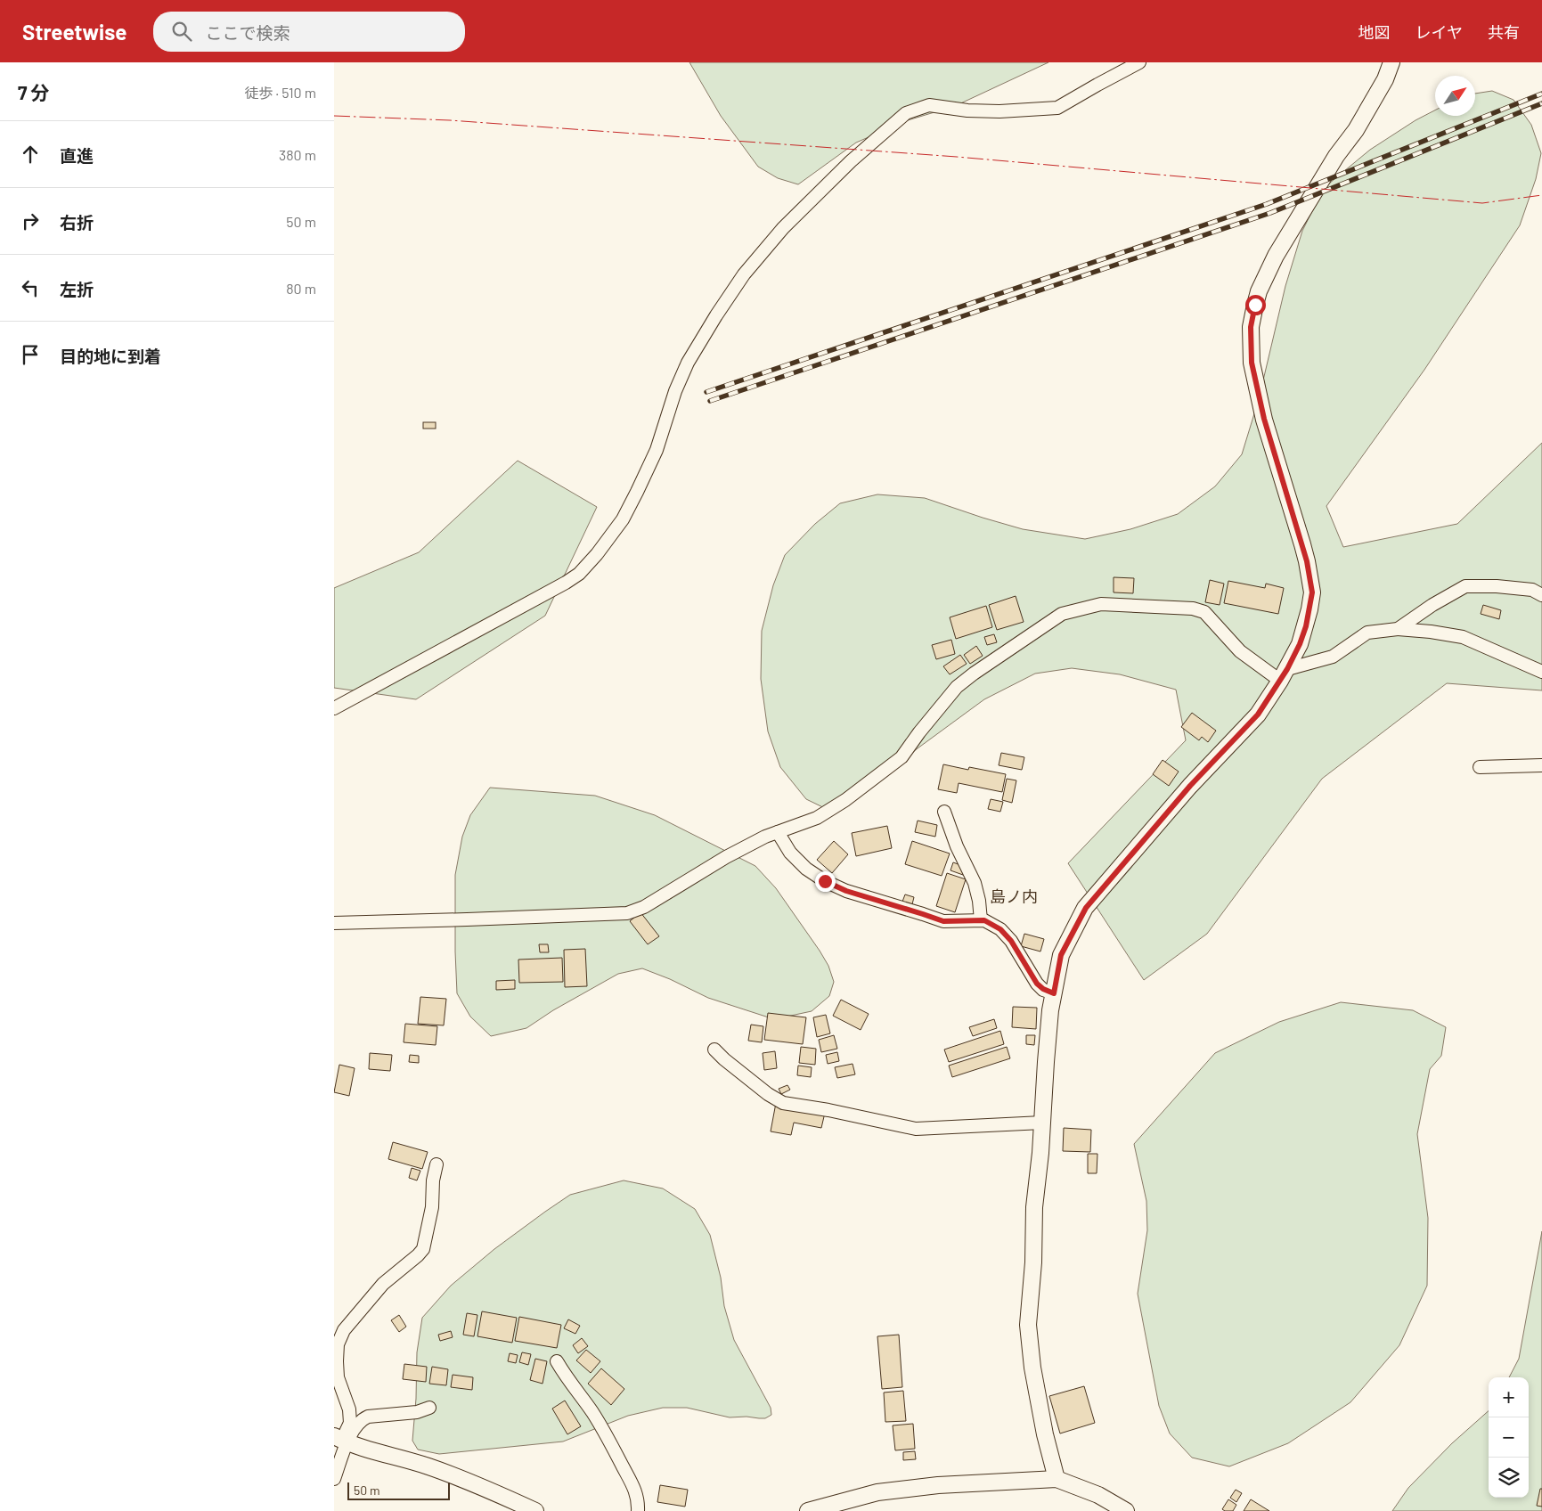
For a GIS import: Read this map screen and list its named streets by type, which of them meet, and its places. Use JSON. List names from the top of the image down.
{
  "districts": ["島ノ内"],
  "scale_bar": "50 m",
  "north": "top right",
  "page": {
    "header": "Streetwise",
    "search": "ここで検索",
    "nav": ["地図", "レイヤ", "共有"],
    "heading": ["7 分", "徒歩 · 510 m"],
    "list": [
      ["直進", "380 m"],
      ["右折", "50 m"],
      ["左折", "80 m"],
      "目的地に到着"
    ],
    "map_buttons": ["+", "−"],
    "scale": "50 m"
  }
}
